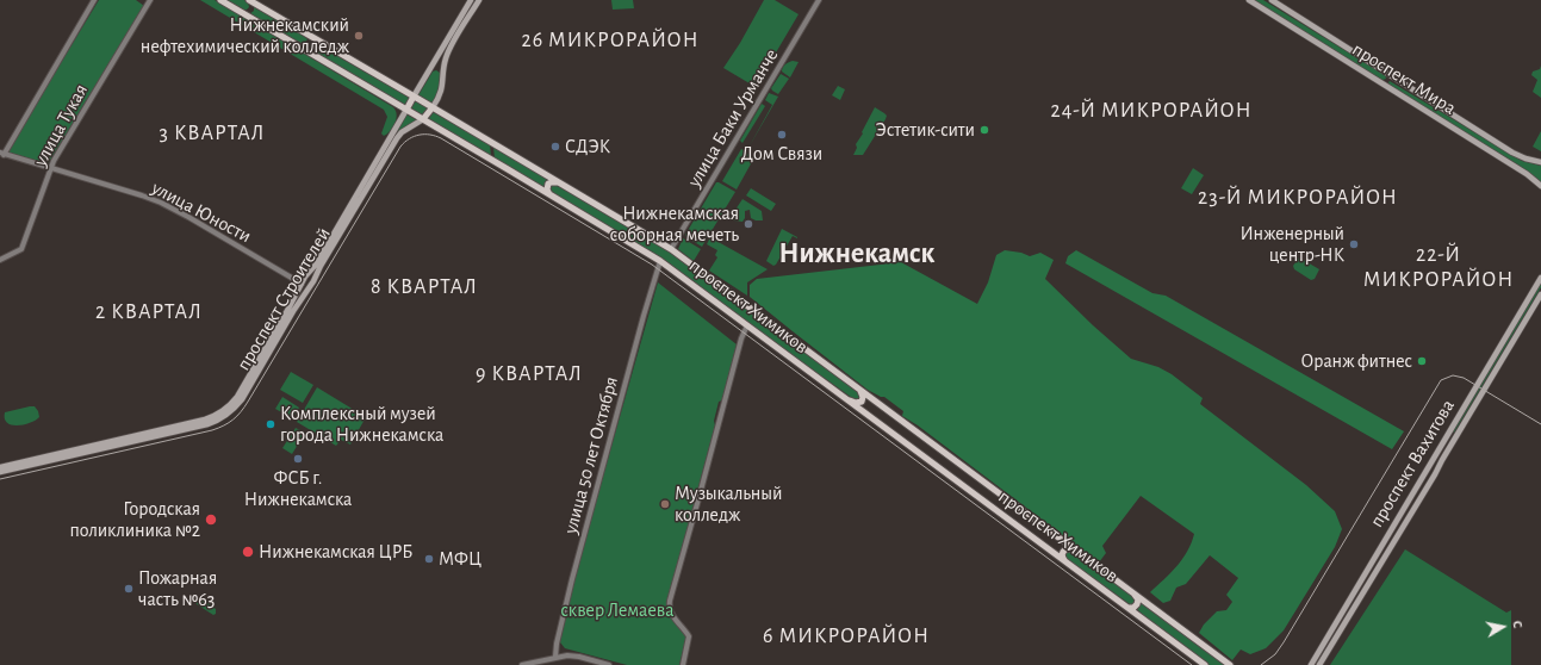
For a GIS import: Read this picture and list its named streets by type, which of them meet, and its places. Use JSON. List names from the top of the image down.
{
  "streets": {
    "main road": [
      "проспект Мира",
      "проспект Строителей",
      "проспект Химиков",
      "проспект Вахитова"
    ],
    "street": [
      "улица Баки Урманче",
      "улица Тукая",
      "улица Юности",
      "улица 50 лет Октября"
    ]
  },
  "crossings": [
    ["улица Баки Урманче", "проспект Химиков"],
    ["улица Тукая", "улица Юности"],
    ["улица Юности", "проспект Строителей"],
    ["проспект Строителей", "проспект Химиков"],
    ["проспект Химиков", "улица 50 лет Октября"]
  ],
  "districts": [
    "26 МИКРОРАЙОН",
    "24-Й МИКРОРАЙОН",
    "3 КВАРТАЛ",
    "23-Й МИКРОРАЙОН",
    "Нижнекамск",
    "22-Й МИКРОРАЙОН",
    "8 КВАРТАЛ",
    "2 КВАРТАЛ",
    "9 КВАРТАЛ",
    "6 МИКРОРАЙОН"
  ],
  "parks": ["сквер Лемаева"],
  "places": [
    "Нижнекамский нефтехимический колледж",
    "Эстетик-сити",
    "Дом Связи",
    "СДЭК",
    "Нижнекамская соборная мечеть",
    "Инженерный центр-НК",
    "Оранж фитнес",
    "Комплексный музей города Нижнекамска",
    "ФСБ г. Нижнекамска",
    "Музыкальный колледж",
    "Городская поликлиника №2",
    "Нижнекамская ЦРБ",
    "МФЦ",
    "Пожарная часть №63"
  ],
  "north": "right"
}
